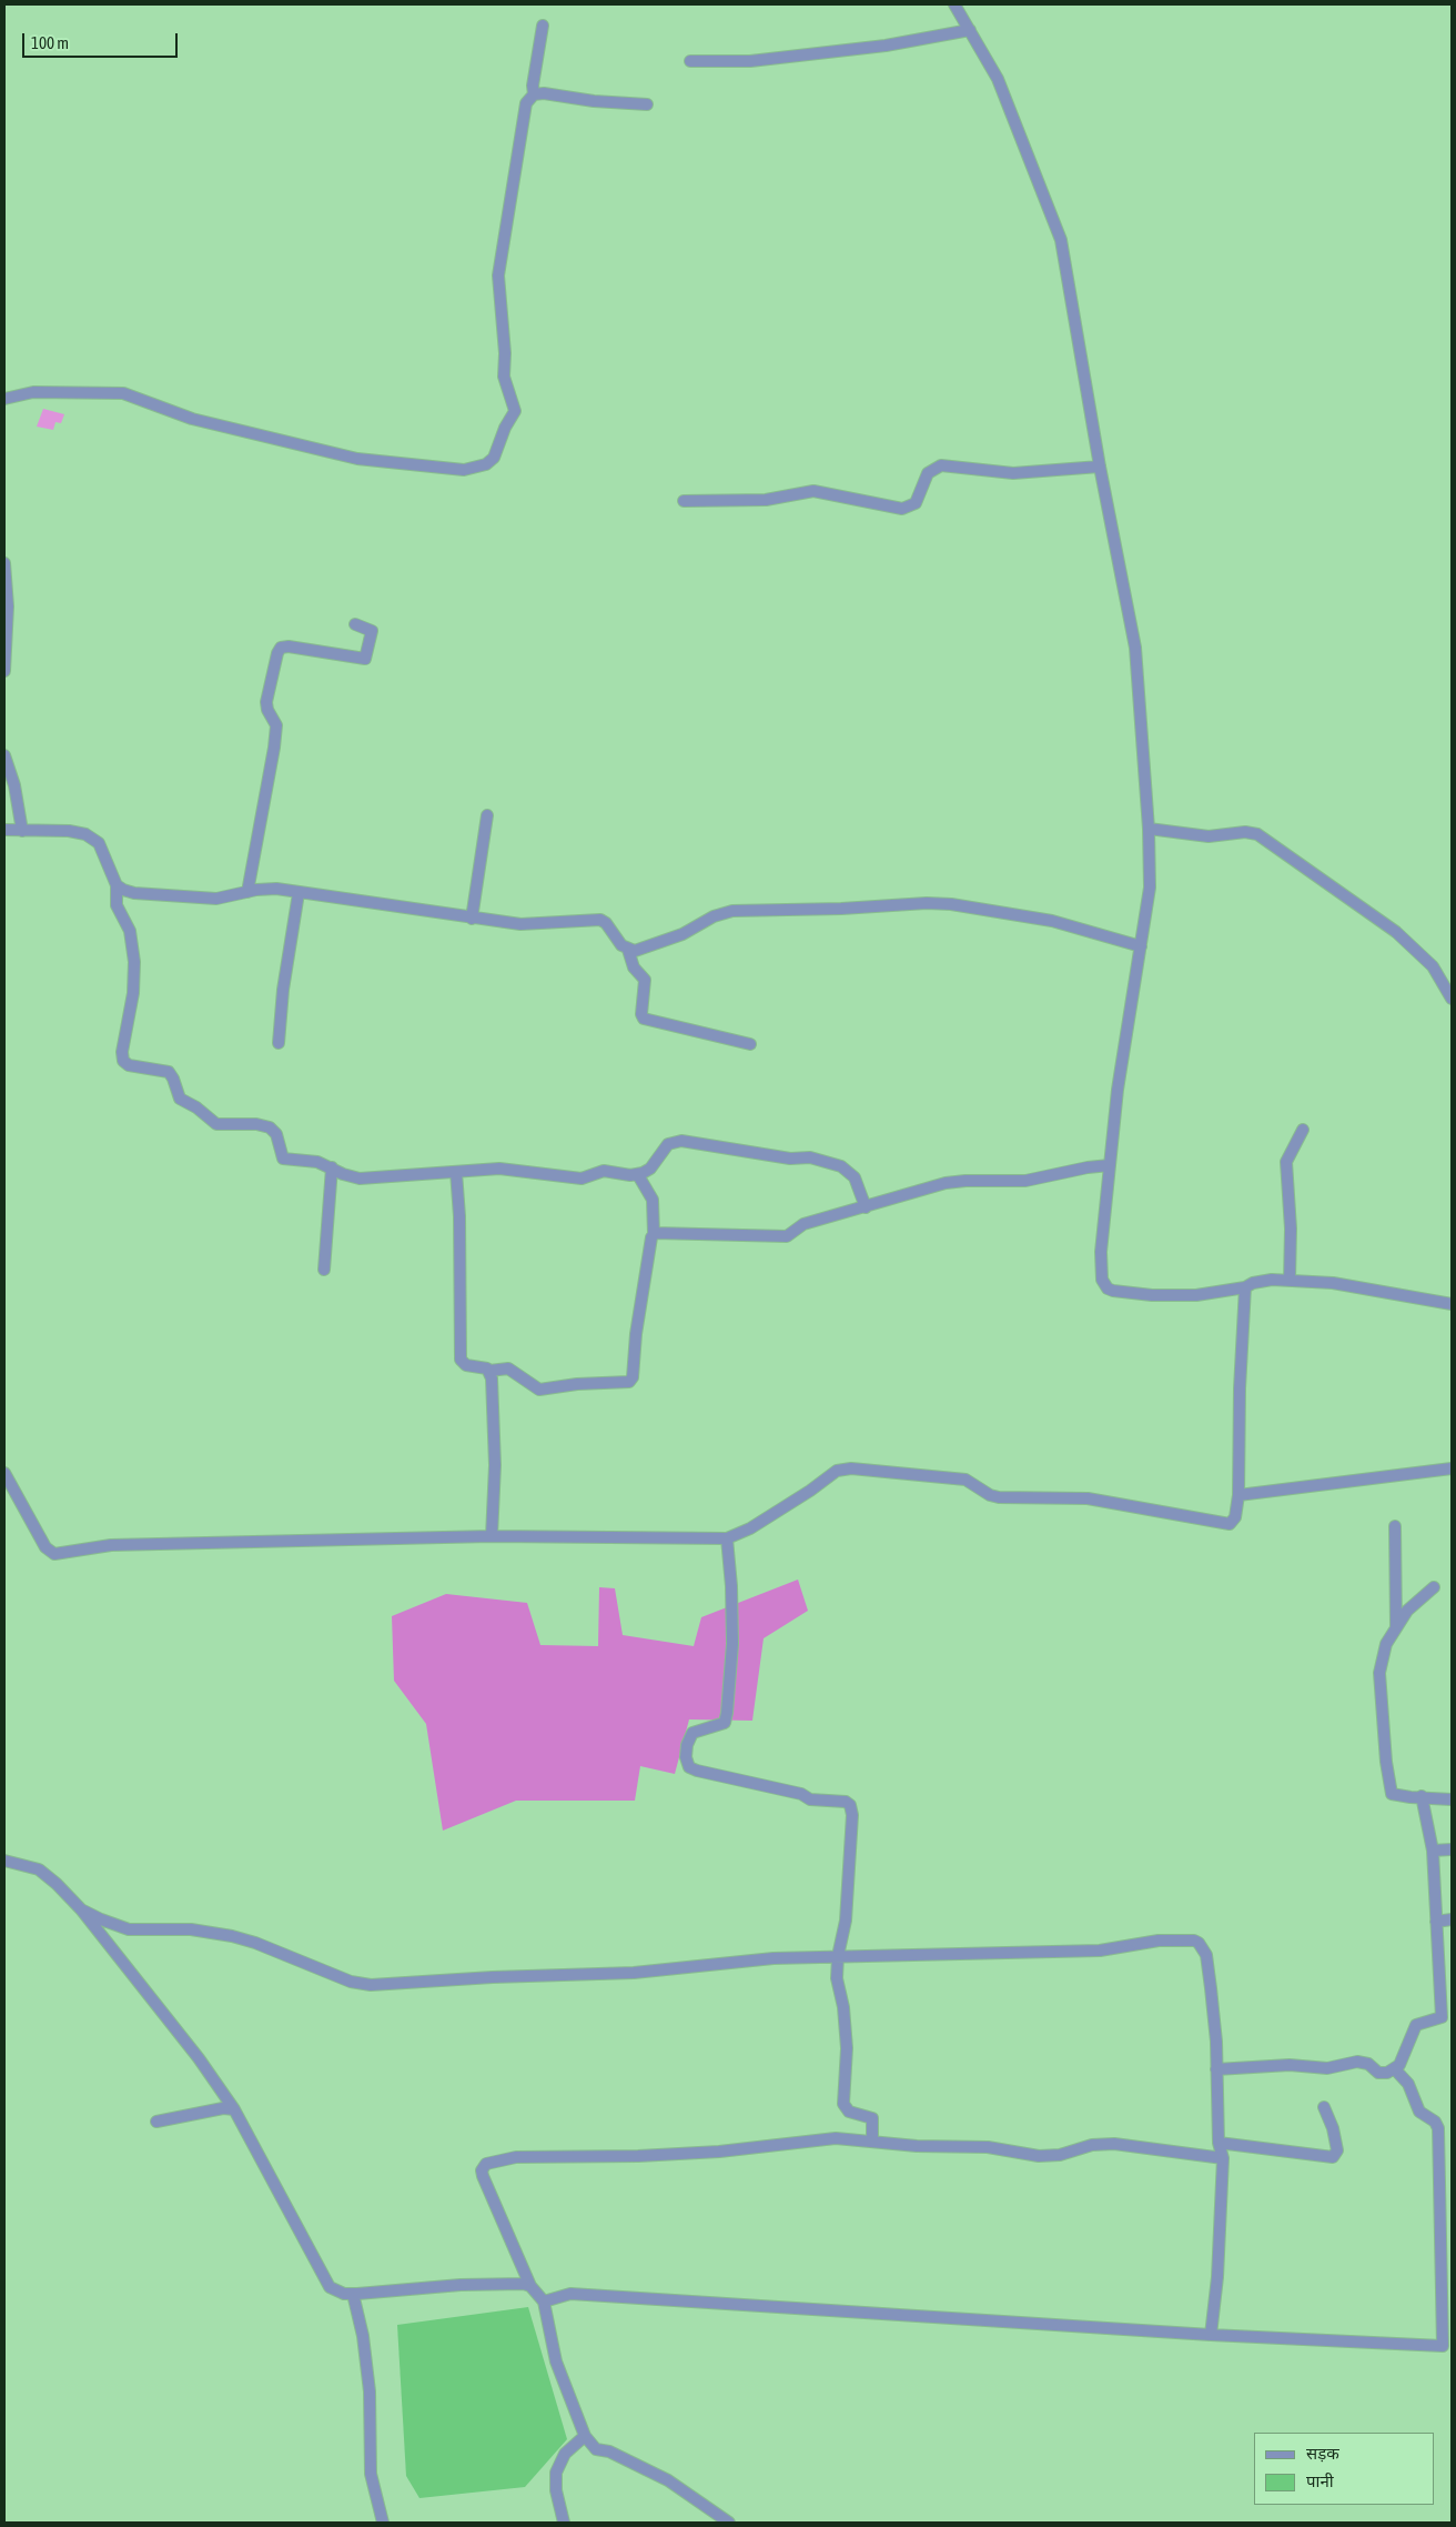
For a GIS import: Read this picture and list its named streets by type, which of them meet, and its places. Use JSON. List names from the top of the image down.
{
  "legend": ["सड़क", "पानी"],
  "scale_bar": "100 m"
}
